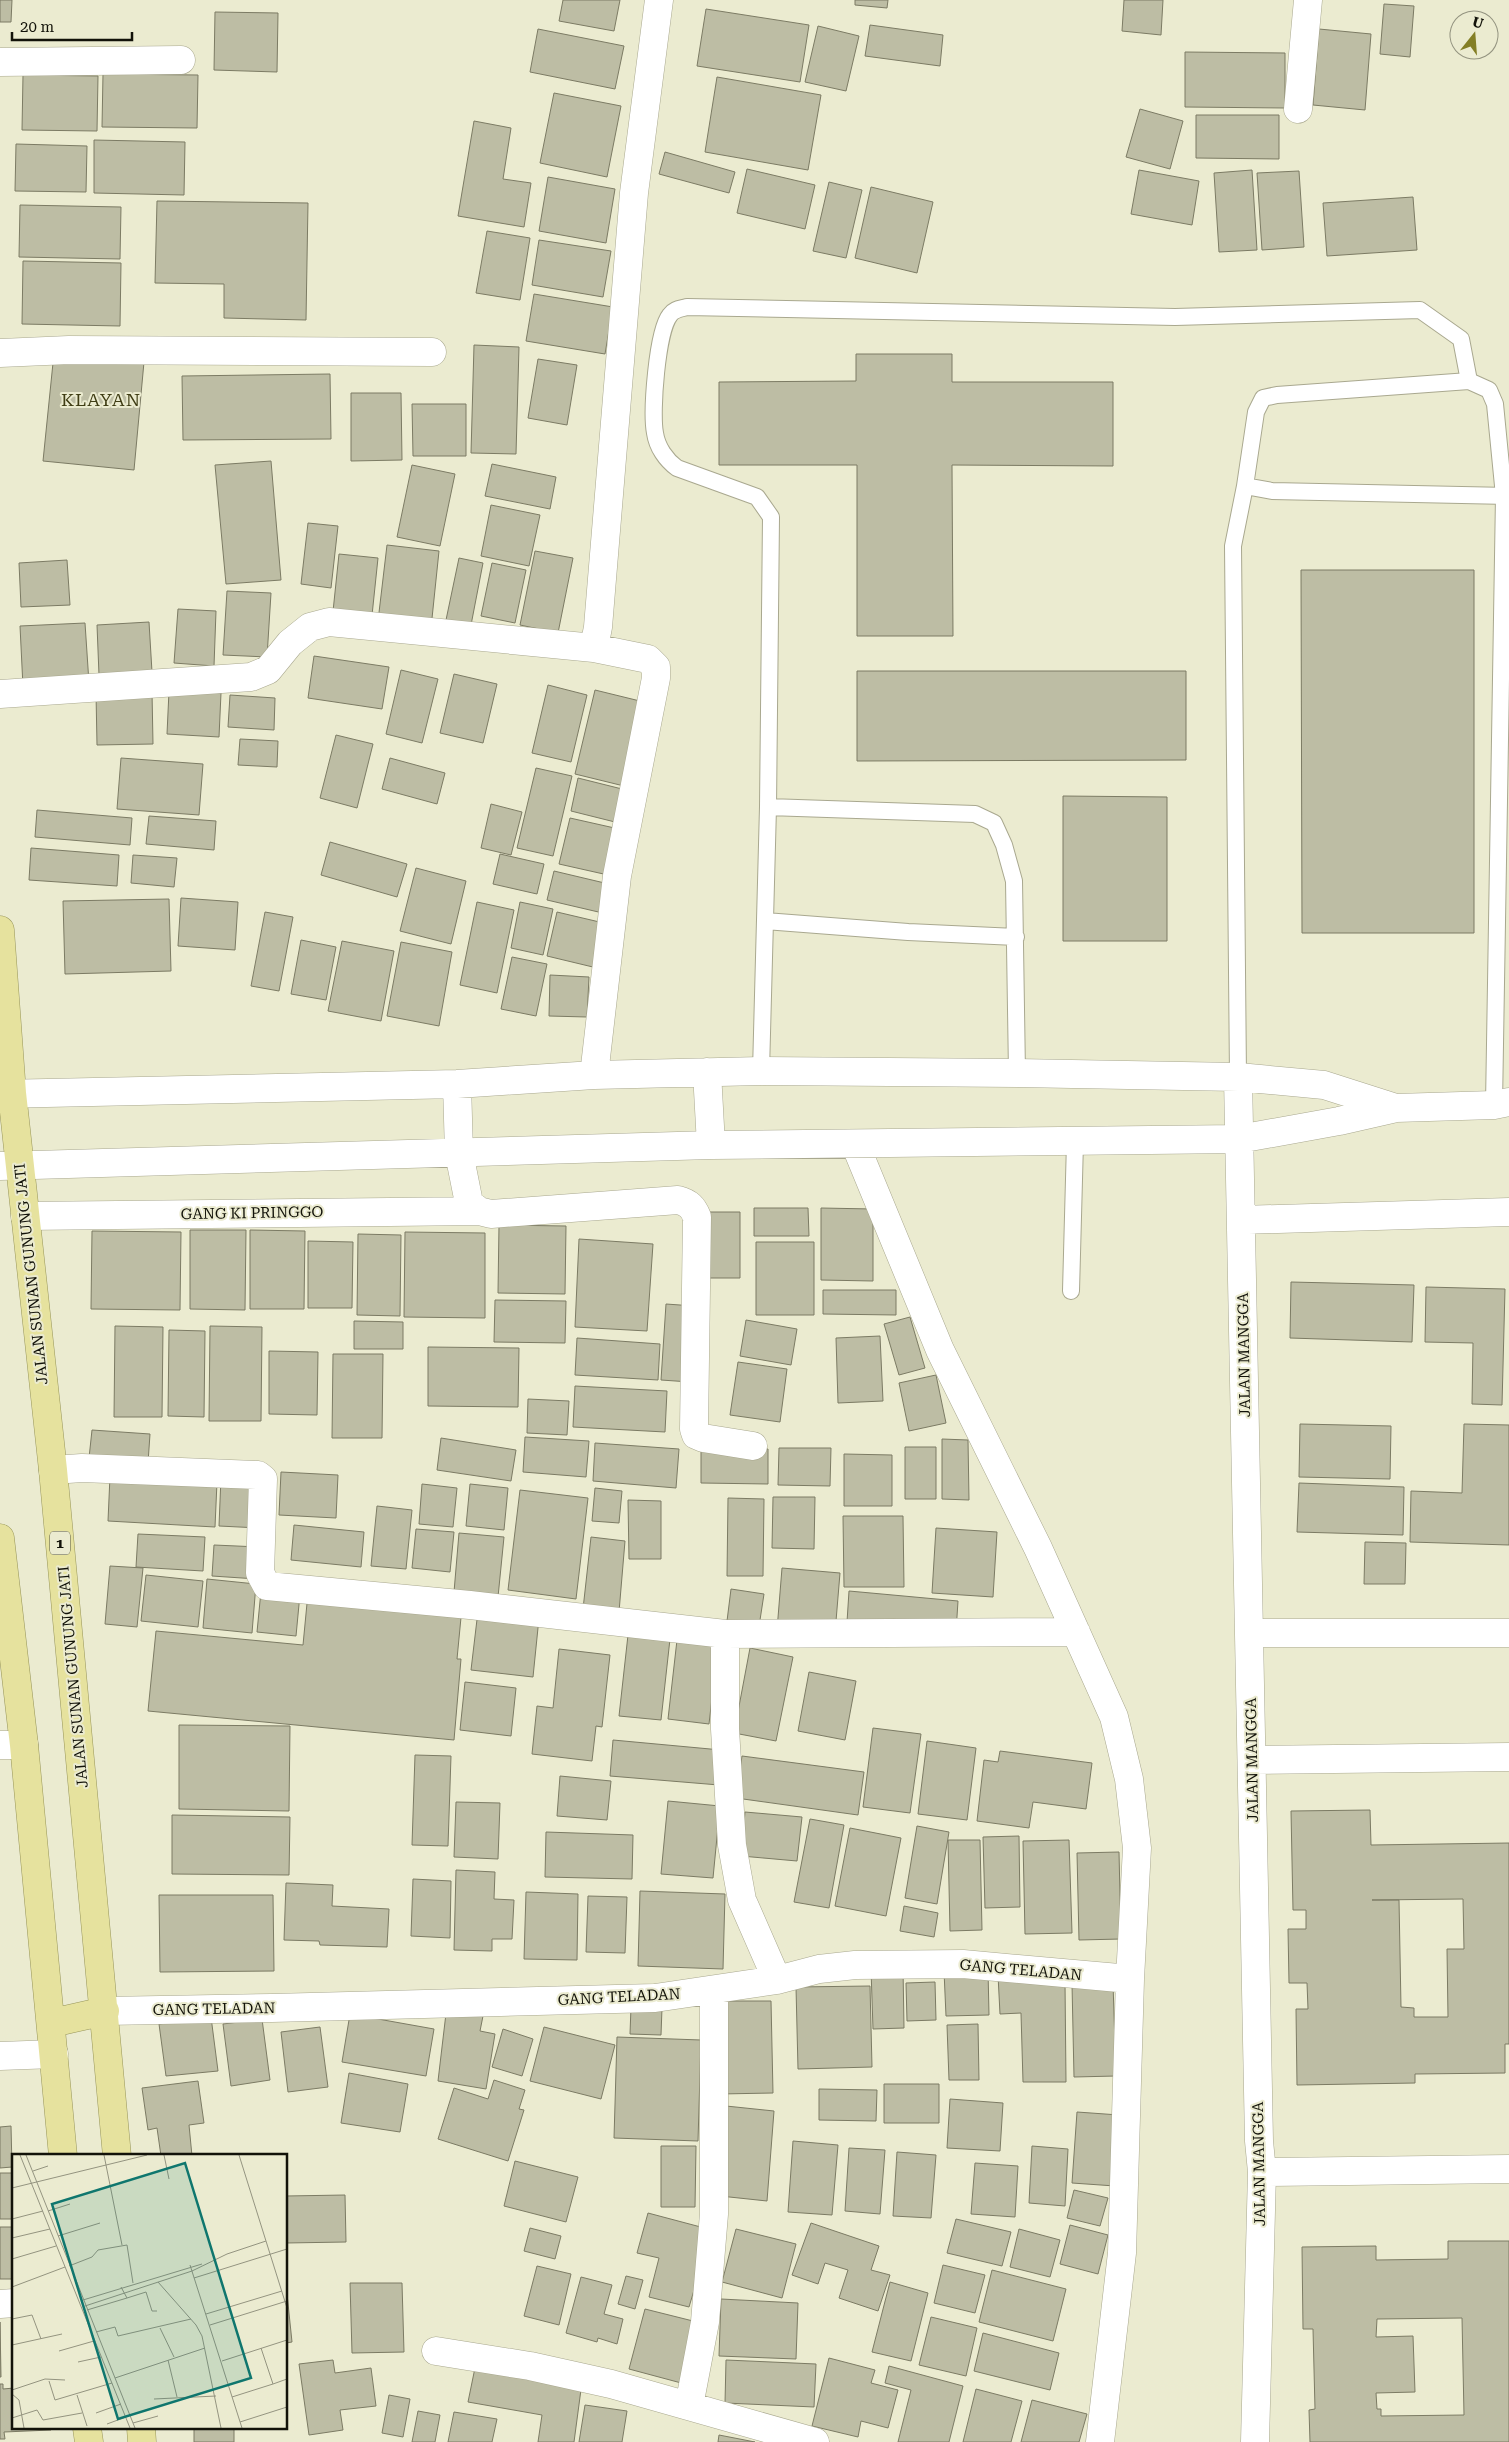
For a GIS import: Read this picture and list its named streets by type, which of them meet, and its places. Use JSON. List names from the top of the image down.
{
  "streets": {
    "highway": ["JALAN SUNAN GUNUNG JATI", "1"],
    "street": ["GANG KI PRINGGO", "JALAN MANGGA", "GANG TELADAN"]
  },
  "crossings": [
    ["GANG KI PRINGGO", "JALAN SUNAN GUNUNG JATI"],
    ["JALAN SUNAN GUNUNG JATI", "GANG TELADAN"]
  ],
  "districts": ["KLAYAN"],
  "scale_bar": "20 m",
  "north": "top"
}
